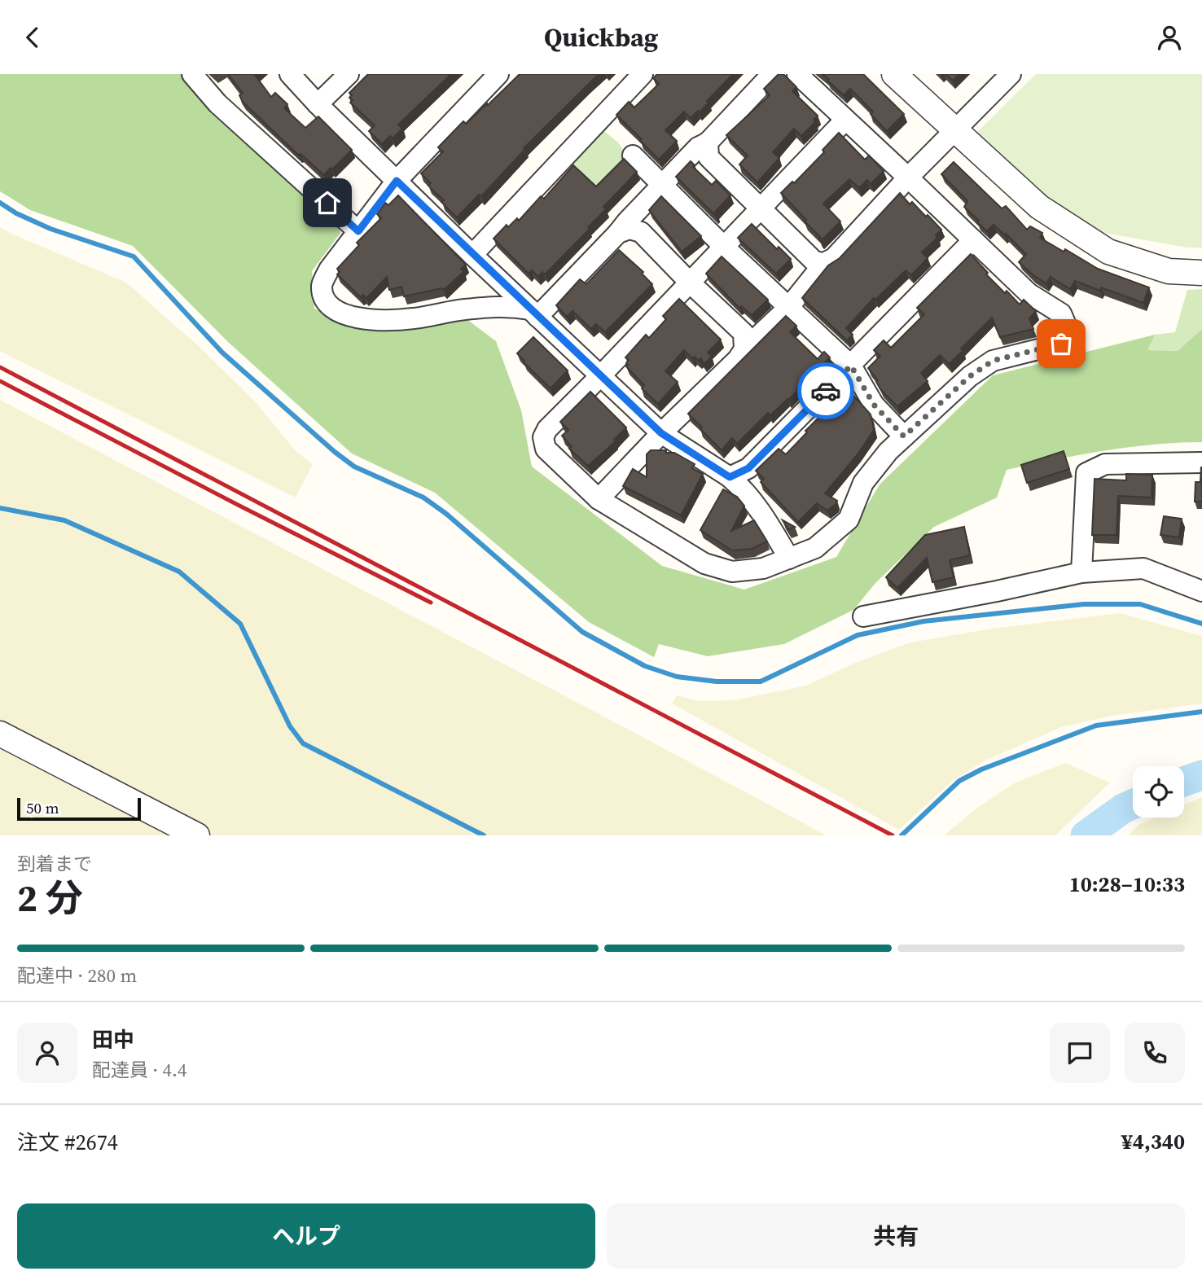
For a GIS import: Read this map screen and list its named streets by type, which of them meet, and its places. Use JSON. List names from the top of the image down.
{
  "scale_bar": "50 m",
  "page": {
    "header": "Quickbag",
    "scale": "50 m",
    "heading": ["2 分", "到着まで", "10:28–10:33"],
    "panel": [
      "田中",
      "配達員 · 4.4",
      "注文 #2674",
      "¥4,340"
    ],
    "bar": "配達中 · 280 m",
    "buttons": ["ヘルプ", "共有"]
  }
}
